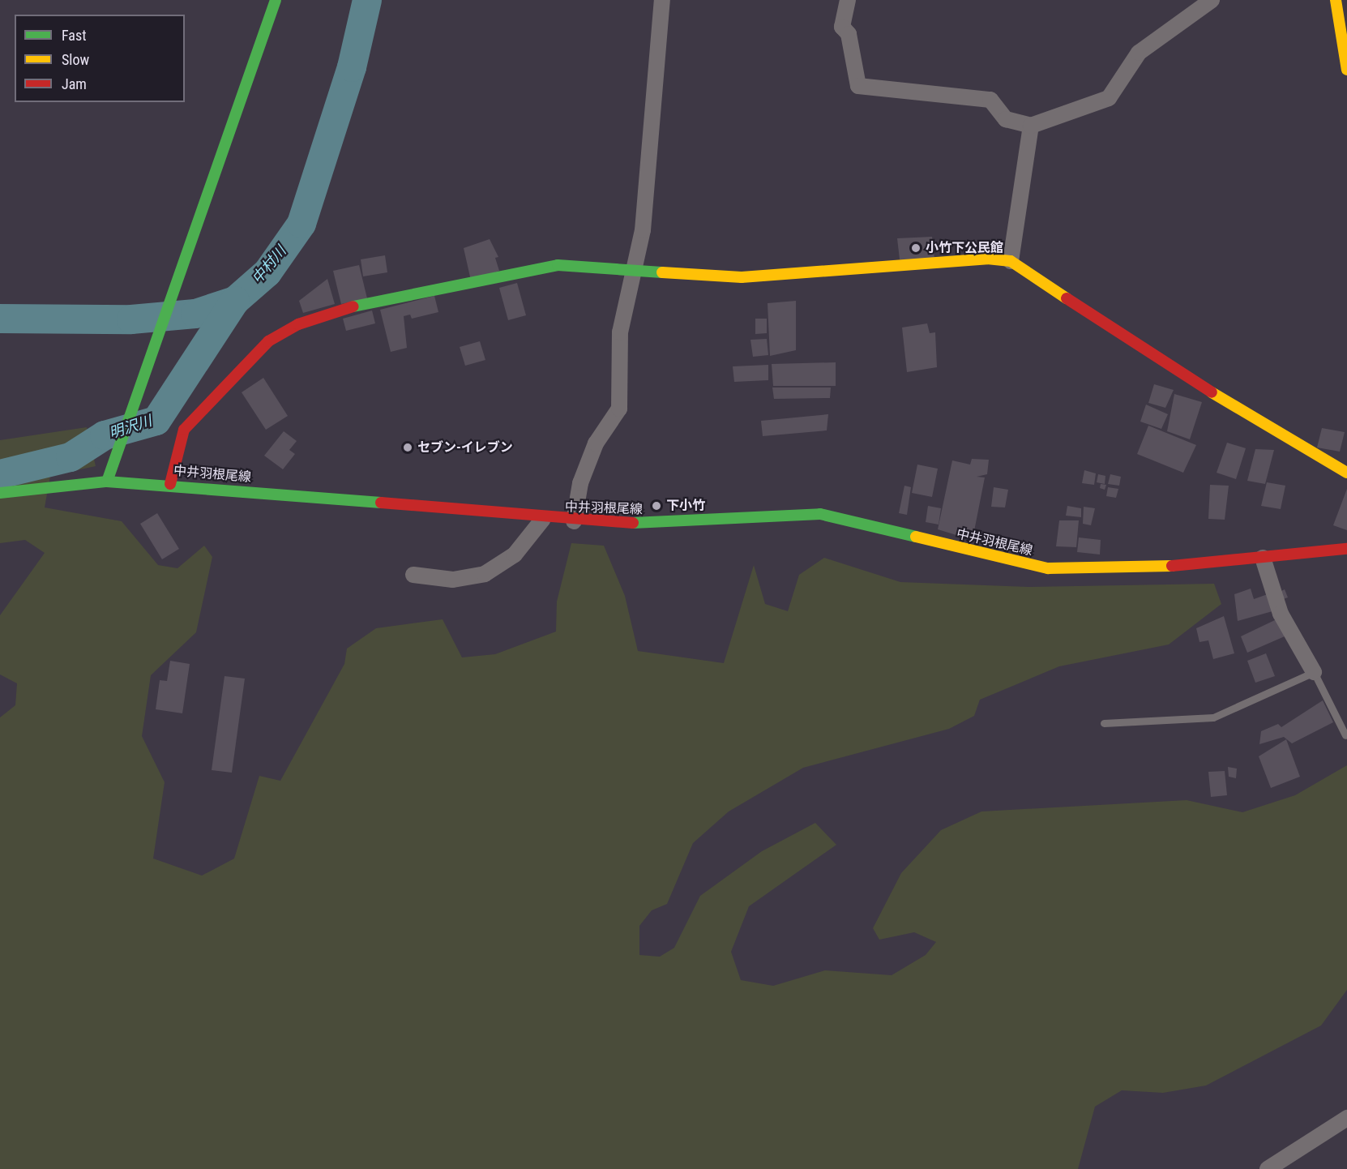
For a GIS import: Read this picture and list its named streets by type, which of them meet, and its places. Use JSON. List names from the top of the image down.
{
  "streets": {
    "main road": ["中井羽根尾線"]
  },
  "water": ["中村川", "明沢川"],
  "places": ["小竹下公民館", "セブン-イレブン", "下小竹"],
  "legend": ["Fast", "Slow", "Jam"]
}
